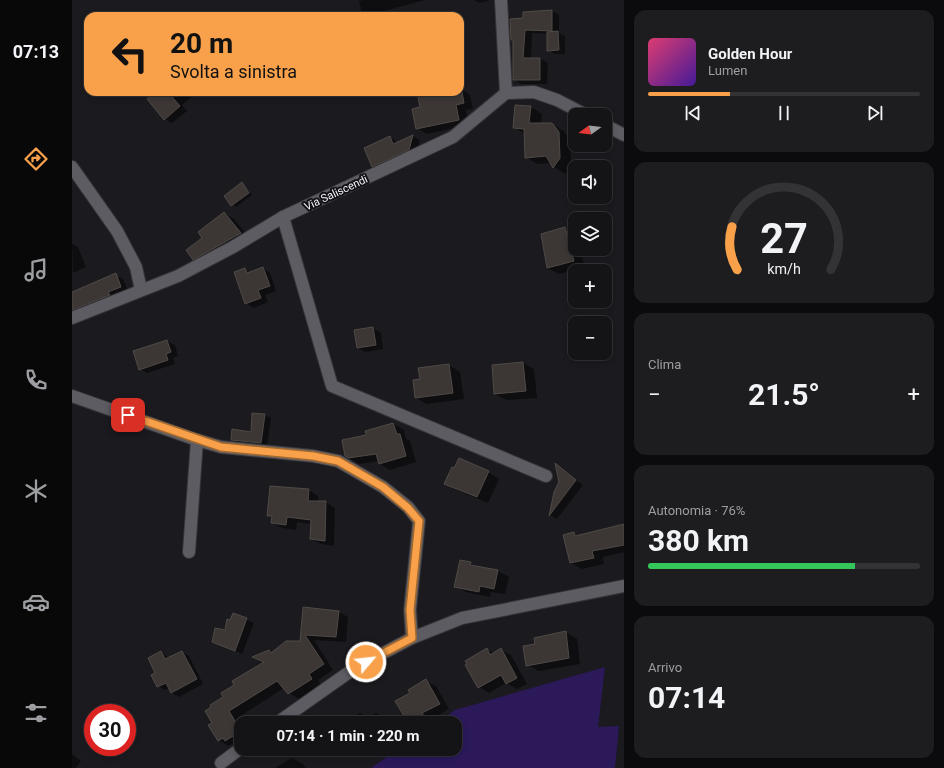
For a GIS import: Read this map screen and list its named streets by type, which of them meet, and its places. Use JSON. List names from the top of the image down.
{
  "streets": {
    "street": ["Via Saliscendi"]
  },
  "north": "left",
  "page": {
    "tabs": "07:13",
    "turn": ["20 m", "Svolta a sinistra"],
    "song": ["Golden Hour", "Lumen"],
    "map_buttons": ["+", "−"],
    "tile": [
      "Clima",
      ["Autonomia · 76%", "380 km"],
      ["Arrivo", "07:14"]
    ],
    "heat": ["−", "21.5°", "+"],
    "limit": "30",
    "trip": "07:14 · 1 min · 220 m",
    "gauge": ["27", "km/h"]
  }
}
